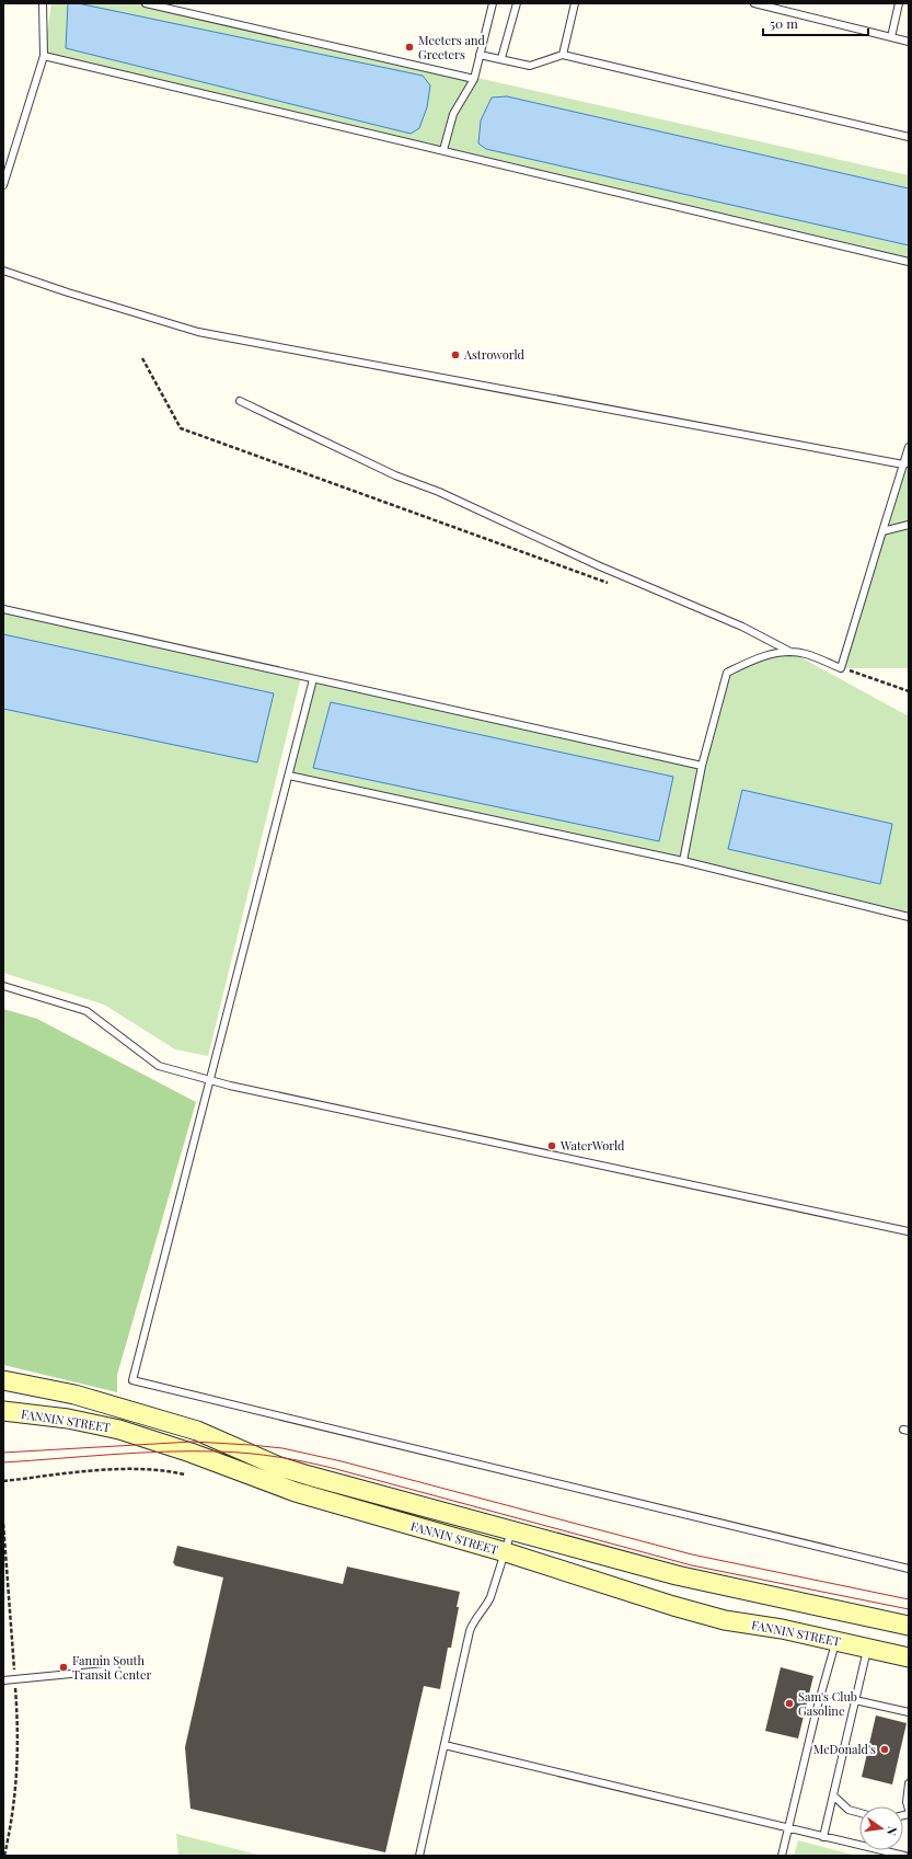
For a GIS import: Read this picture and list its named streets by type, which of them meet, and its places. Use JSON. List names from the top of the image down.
{
  "streets": {
    "main road": ["FANNIN STREET"]
  },
  "places": [
    "Meeters and Greeters",
    "Astroworld",
    "WaterWorld",
    "Fannin South Transit Center",
    "Sam's Club Gasoline",
    "McDonald's"
  ],
  "scale_bar": "50 m",
  "north": "right"
}
